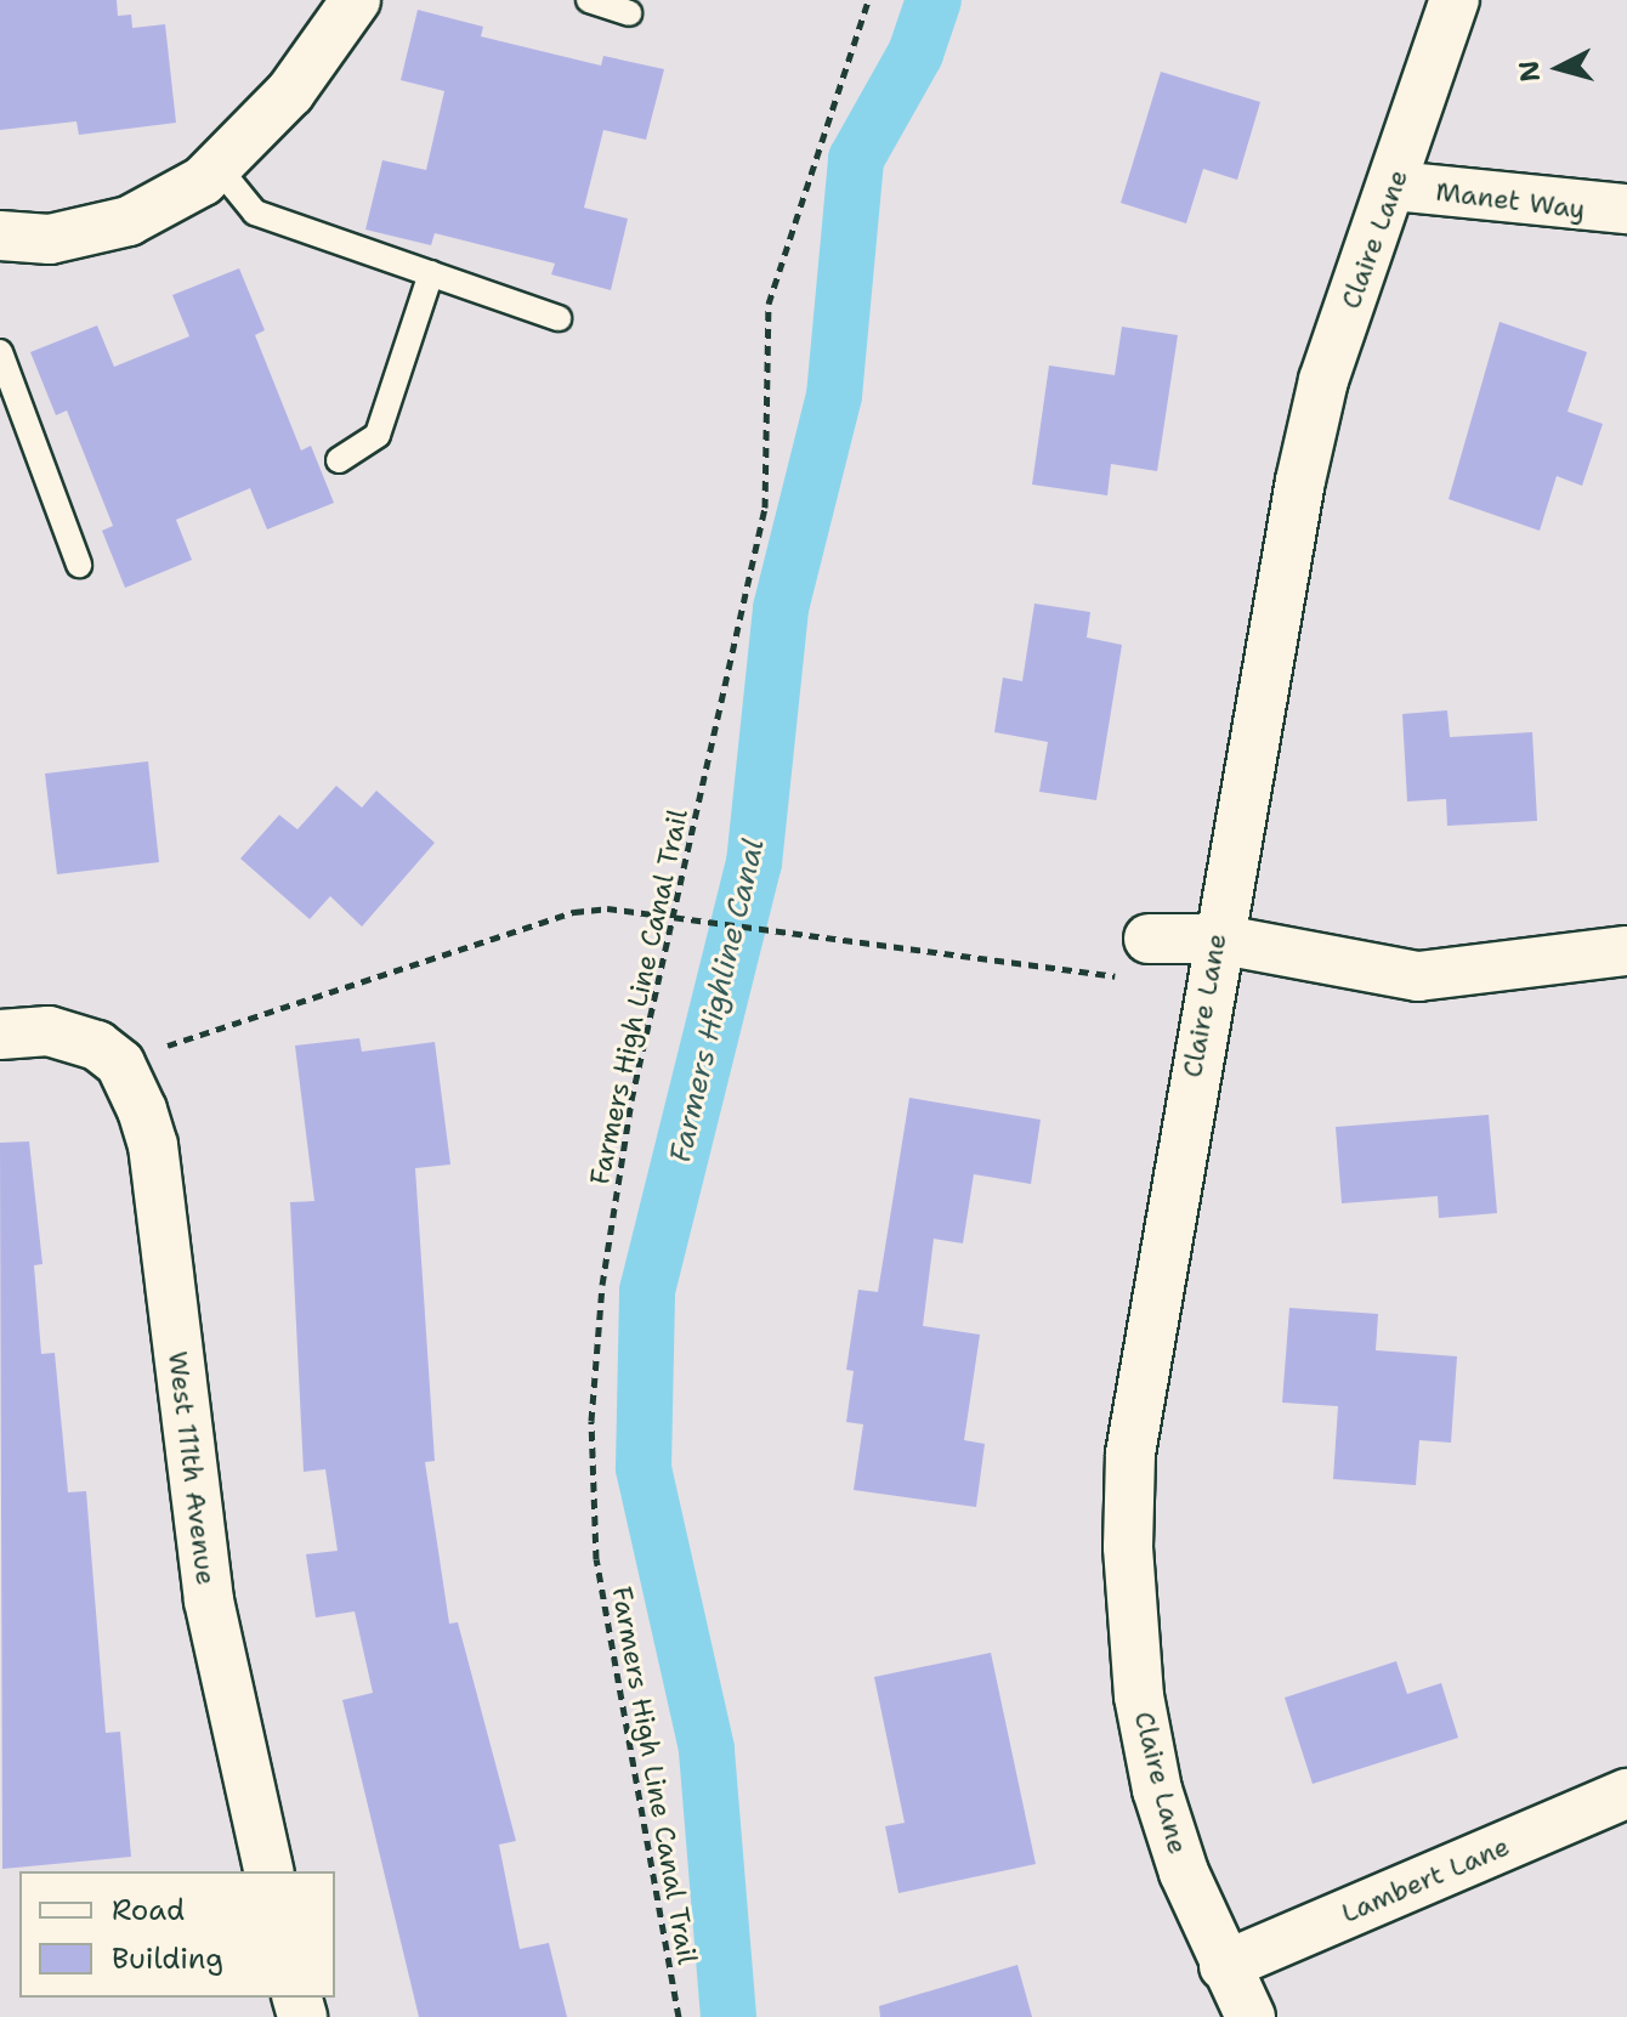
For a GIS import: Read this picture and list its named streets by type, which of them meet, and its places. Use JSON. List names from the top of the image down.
{
  "streets": {
    "street": [
      "Manet Way",
      "Claire Lane",
      "West 111th Avenue",
      "Lambert Lane"
    ],
    "path": ["Farmers High Line Canal Trail"]
  },
  "crossings": [
    ["Manet Way", "Claire Lane"],
    ["Claire Lane", "Lambert Lane"]
  ],
  "water": ["Farmers Highline Canal"],
  "legend": ["Road", "Building"],
  "north": "left"
}
